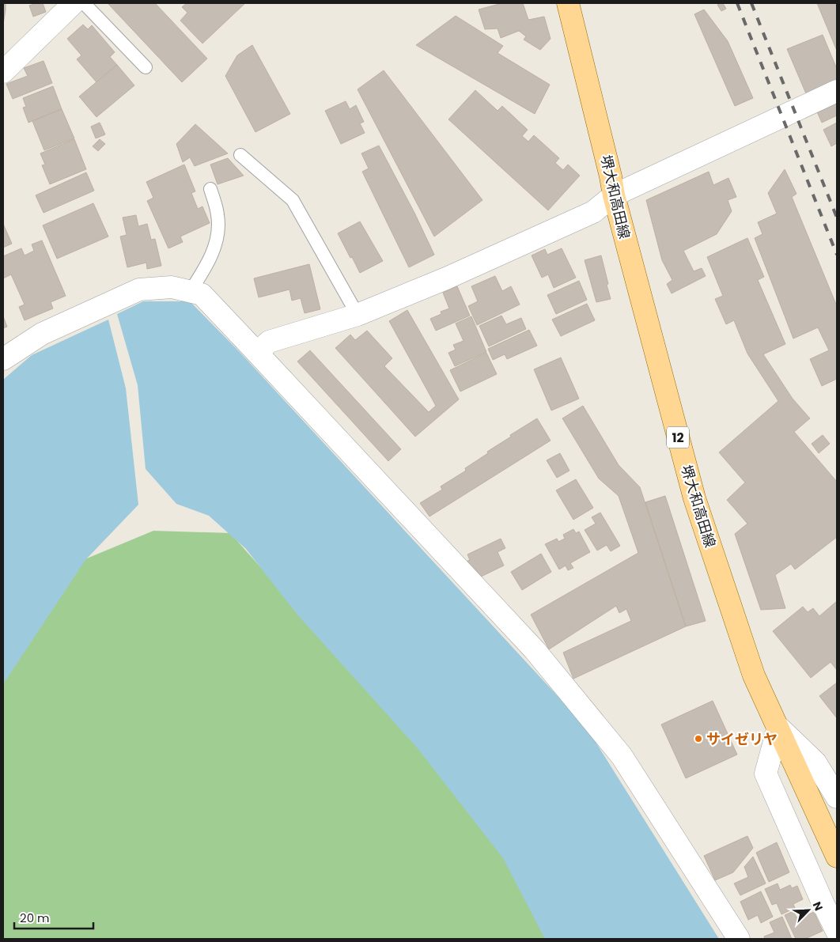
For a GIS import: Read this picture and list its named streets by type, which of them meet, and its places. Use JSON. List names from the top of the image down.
{
  "streets": {
    "main road": ["堺大和高田線", "12"]
  },
  "places": ["サイゼリヤ"],
  "scale_bar": "20 m",
  "north": "top right"
}
